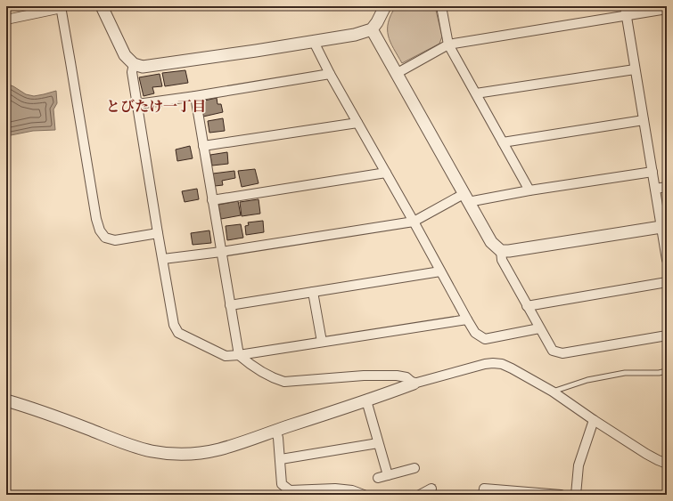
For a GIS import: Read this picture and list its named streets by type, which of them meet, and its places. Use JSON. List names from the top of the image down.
{
  "districts": ["とびたけ一丁目"]
}
